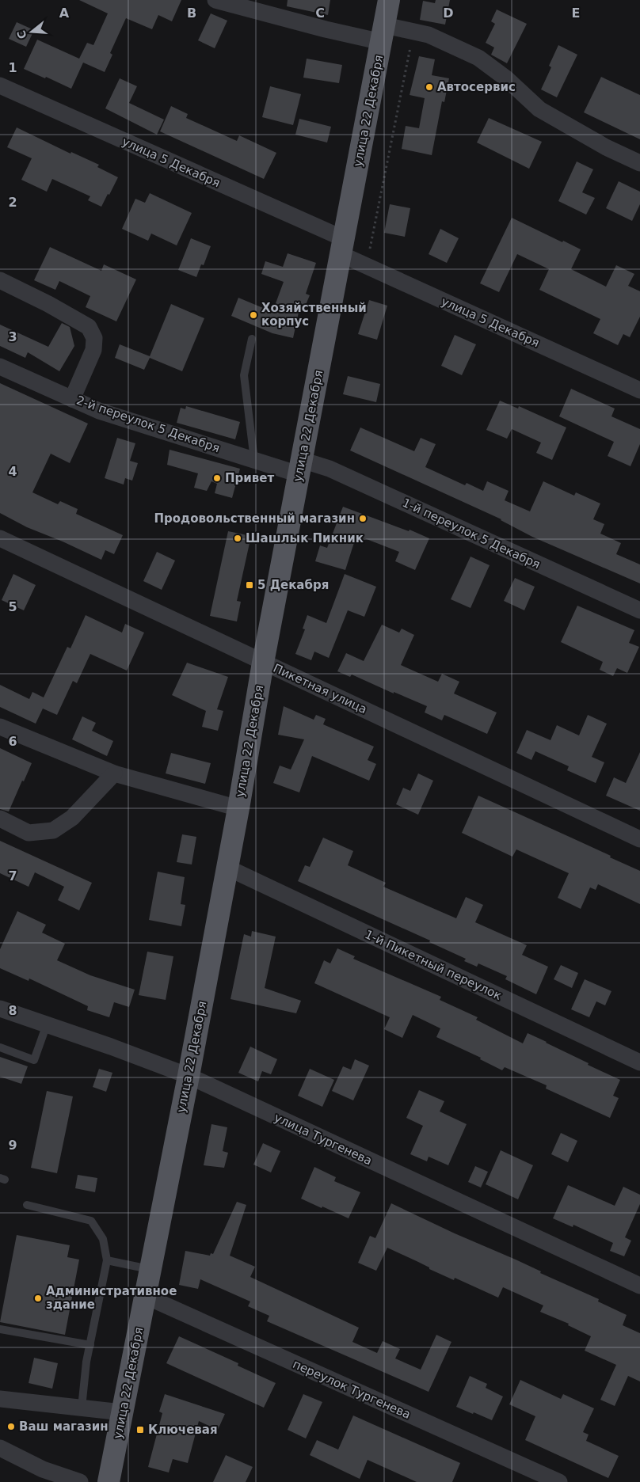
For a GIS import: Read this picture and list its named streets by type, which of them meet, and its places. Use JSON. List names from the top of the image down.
{
  "streets": {
    "main road": ["улица 22 Декабря"],
    "street": [
      "улица 5 Декабря",
      "2-й переулок 5 Декабря",
      "1-й переулок 5 Декабря",
      "Пикетная улица",
      "1-й Пикетный переулок",
      "улица Тургенева",
      "переулок Тургенева"
    ]
  },
  "crossings": [
    ["улица 22 Декабря", "улица 5 Декабря"],
    ["улица 22 Декабря", "2-й переулок 5 Декабря"],
    ["улица 22 Декабря", "1-й переулок 5 Декабря"],
    ["улица 22 Декабря", "Пикетная улица"],
    ["улица 22 Декабря", "1-й Пикетный переулок"],
    ["улица 22 Декабря", "улица Тургенева"],
    ["улица 22 Декабря", "переулок Тургенева"],
    ["2-й переулок 5 Декабря", "1-й переулок 5 Декабря"]
  ],
  "places": {
    "other": [
      "Автосервис",
      "Хозяйственный корпус",
      "Привет",
      "Продовольственный магазин",
      "Шашлык Пикник",
      "Административное здание",
      "Ваш магазин"
    ],
    "transit": ["5 Декабря", "Ключевая"]
  },
  "north": "left",
  "grid": {
    "columns": [
      "A",
      "B",
      "C",
      "D",
      "E"
    ],
    "rows": [
      "1",
      "2",
      "3",
      "4",
      "5",
      "6",
      "7",
      "8",
      "9"
    ]
  }
}
